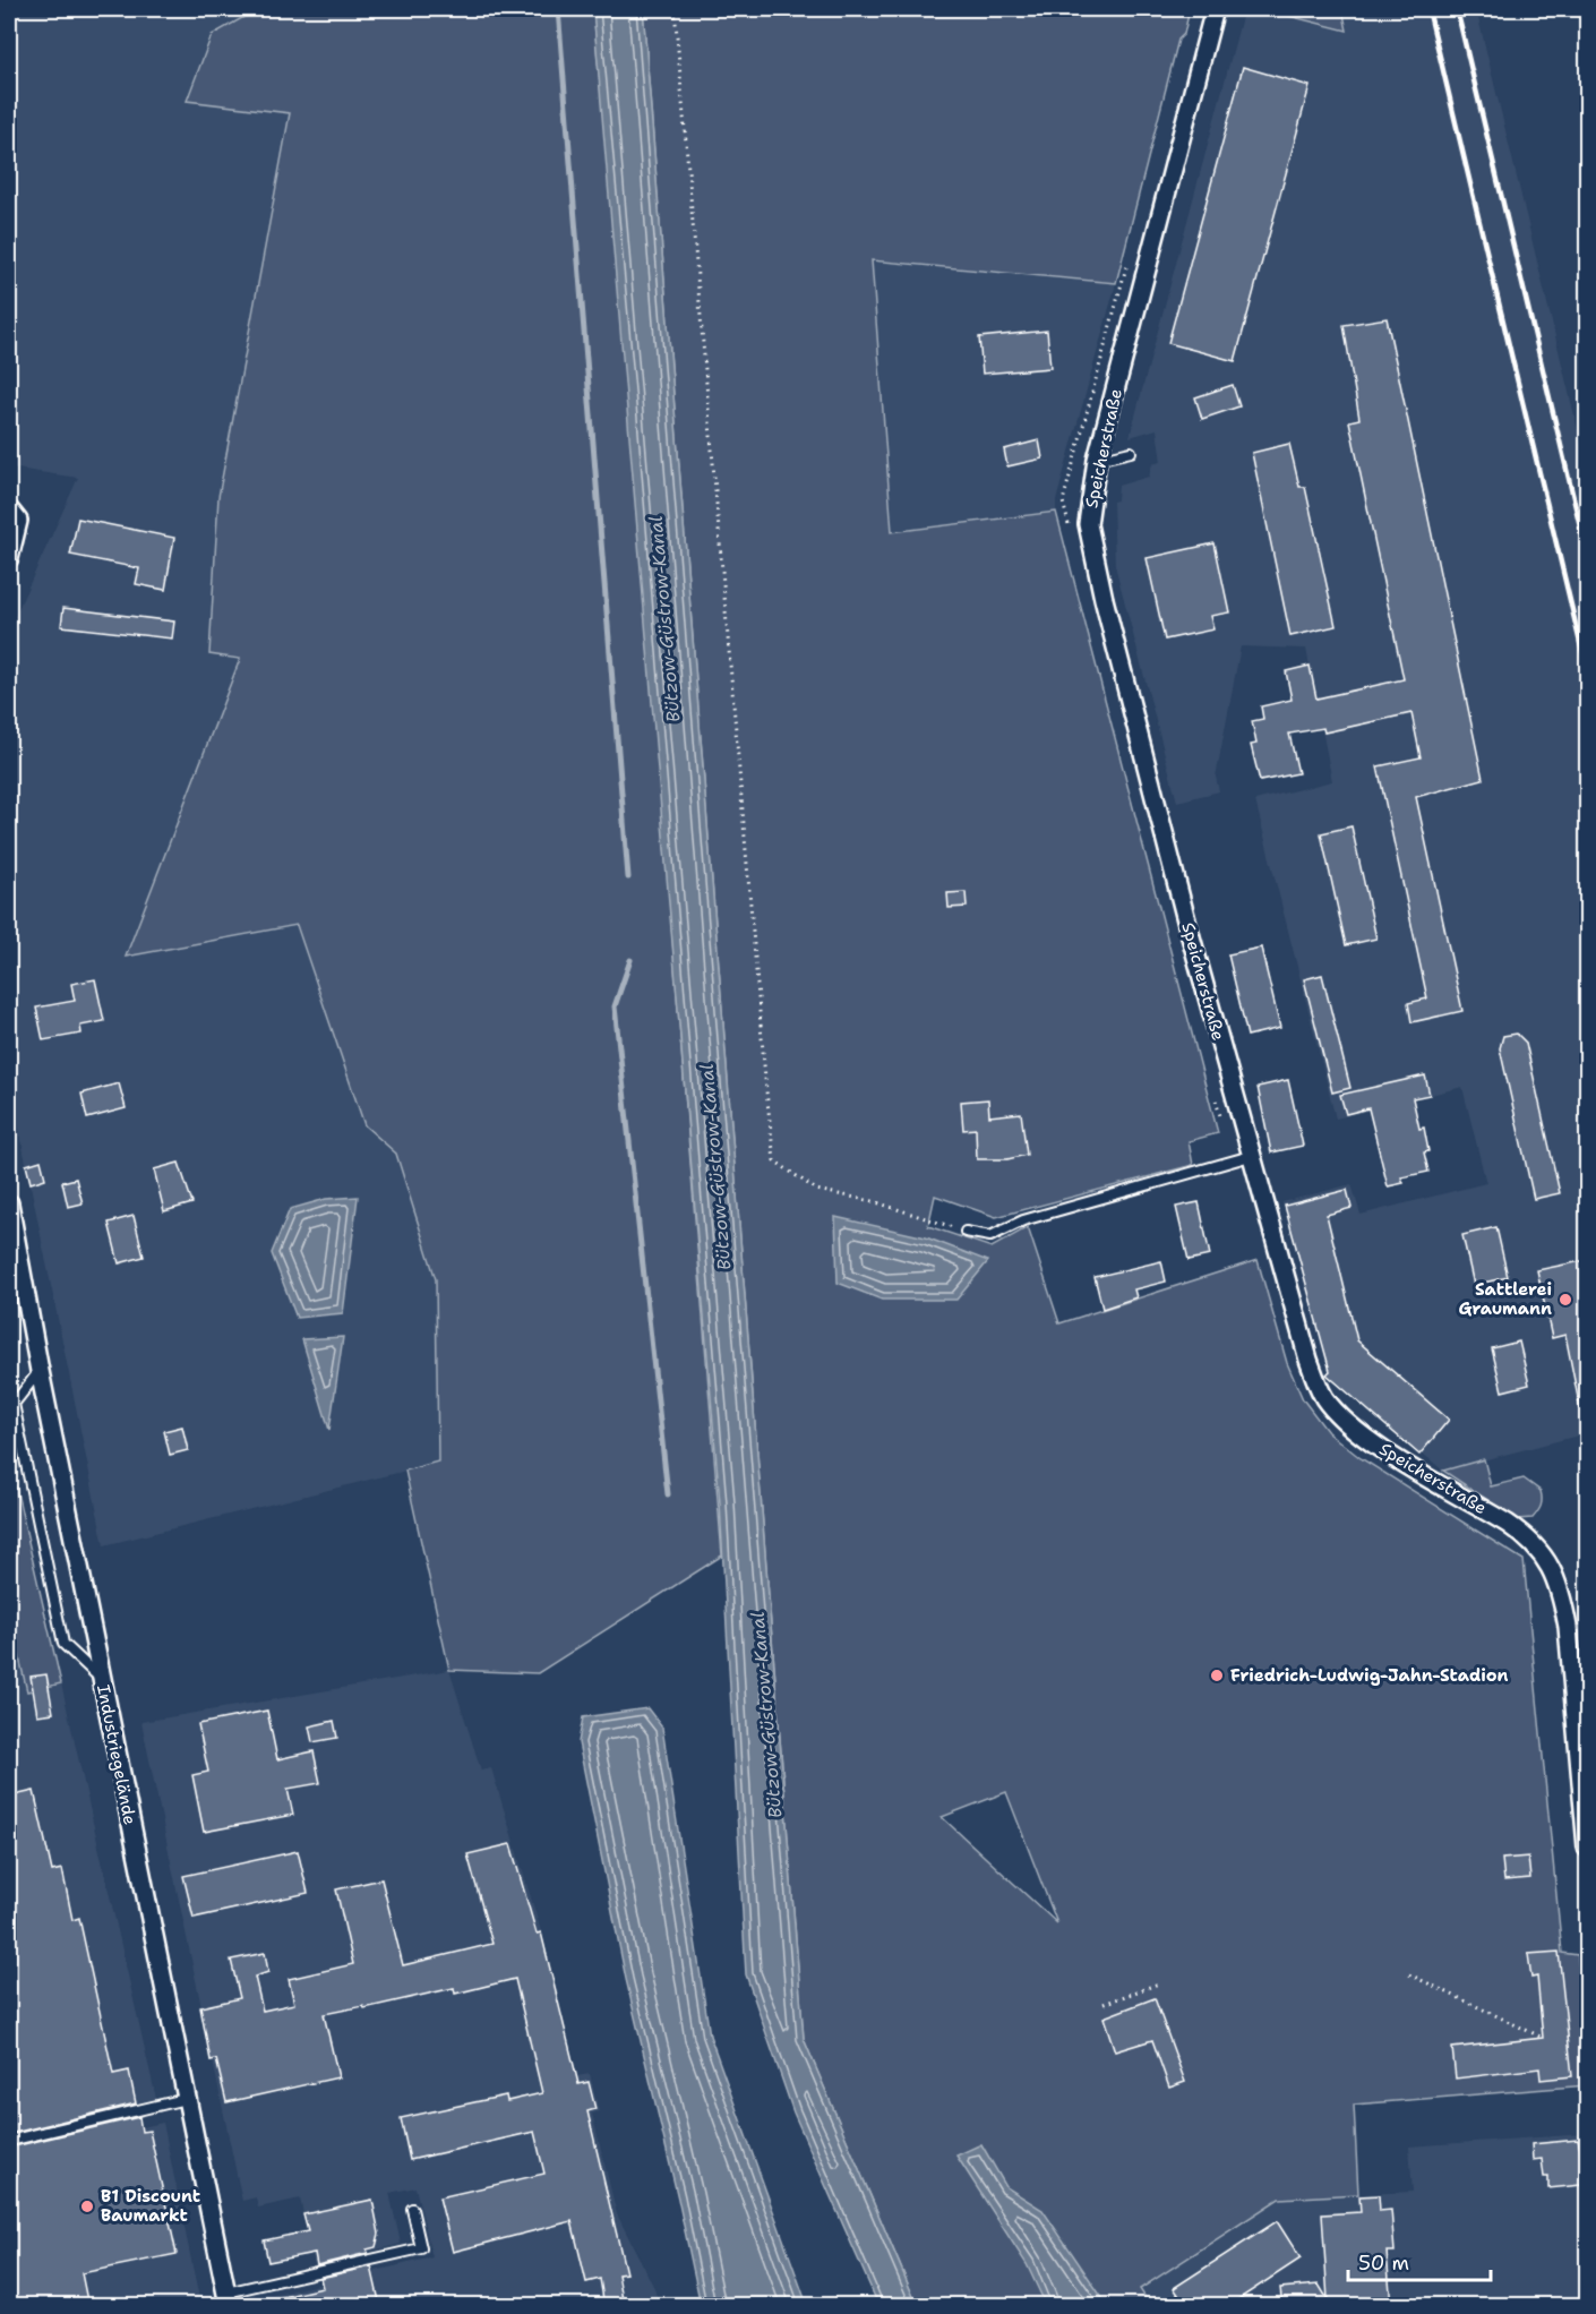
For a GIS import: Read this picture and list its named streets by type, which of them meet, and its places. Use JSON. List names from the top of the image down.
{
  "streets": {
    "street": ["Speicherstraße", "Industriegelände"]
  },
  "water": ["Bützow-Güstrow-Kanal"],
  "places": ["Sattlerei Graumann", "Friedrich-Ludwig-Jahn-Stadion", "B1 Discount Baumarkt"],
  "scale_bar": "50 m"
}
